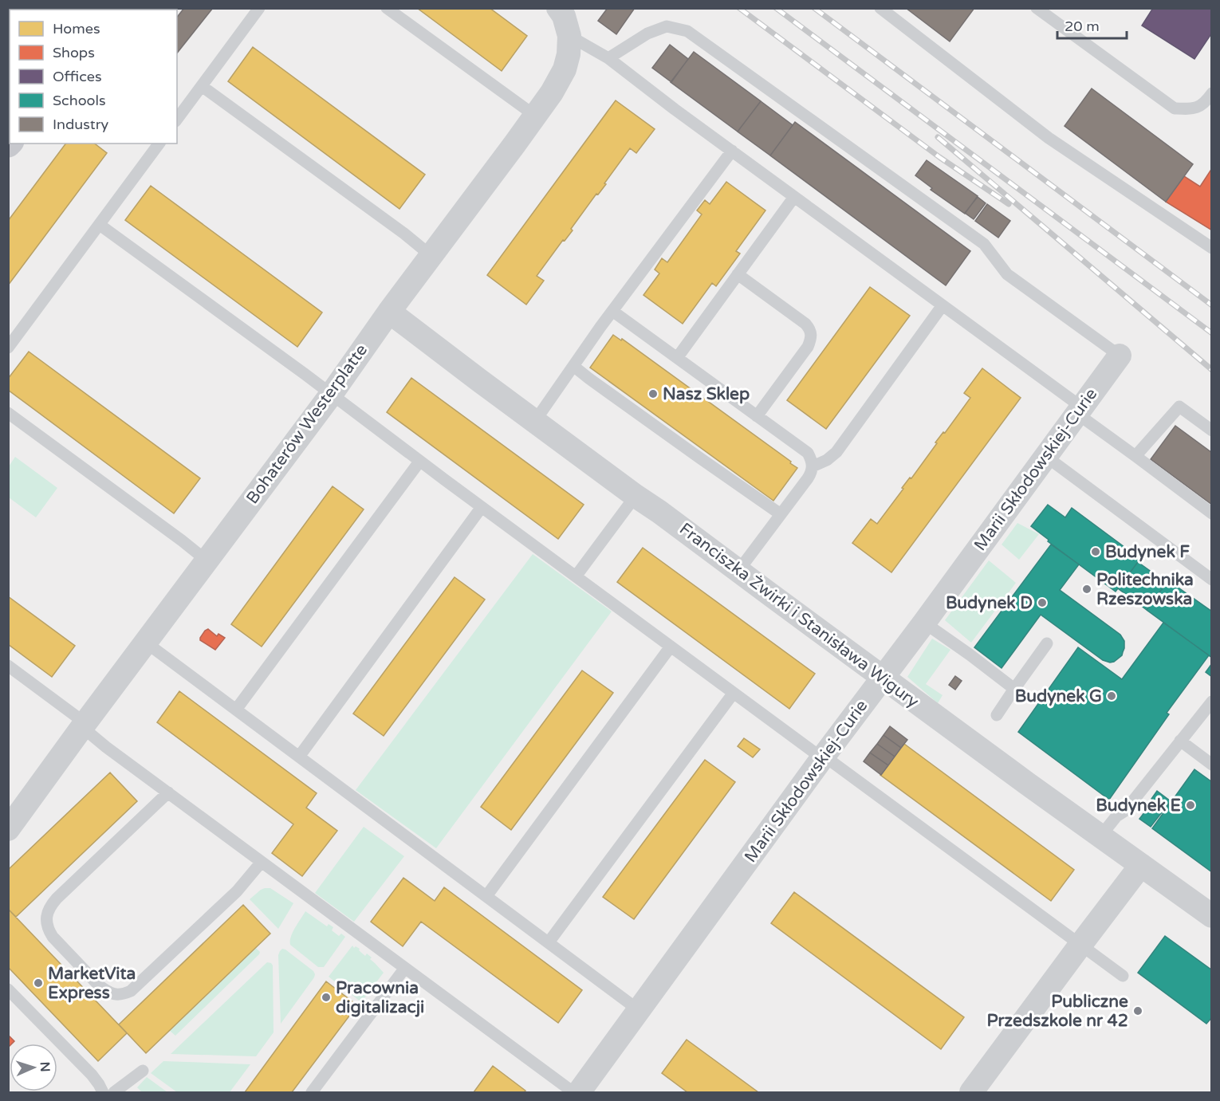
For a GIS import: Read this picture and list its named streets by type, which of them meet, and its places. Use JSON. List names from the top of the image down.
{
  "streets": {
    "street": ["Bohaterów Westerplatte", "Marii Skłodowskiej-Curie", "Franciszka Żwirki i Stanisława Wigury"]
  },
  "crossings": [
    ["Bohaterów Westerplatte", "Franciszka Żwirki i Stanisława Wigury"],
    ["Marii Skłodowskiej-Curie", "Franciszka Żwirki i Stanisława Wigury"]
  ],
  "places": [
    "Nasz Sklep",
    "Budynek F",
    "Politechnika Rzeszowska",
    "Budynek D",
    "Budynek G",
    "Budynek E",
    "MarketVita Express",
    "Pracownia digitalizacji",
    "Publiczne Przedszkole nr 42"
  ],
  "legend": [
    "Homes",
    "Shops",
    "Offices",
    "Schools",
    "Industry"
  ],
  "scale_bar": "20 m",
  "north": "right"
}
